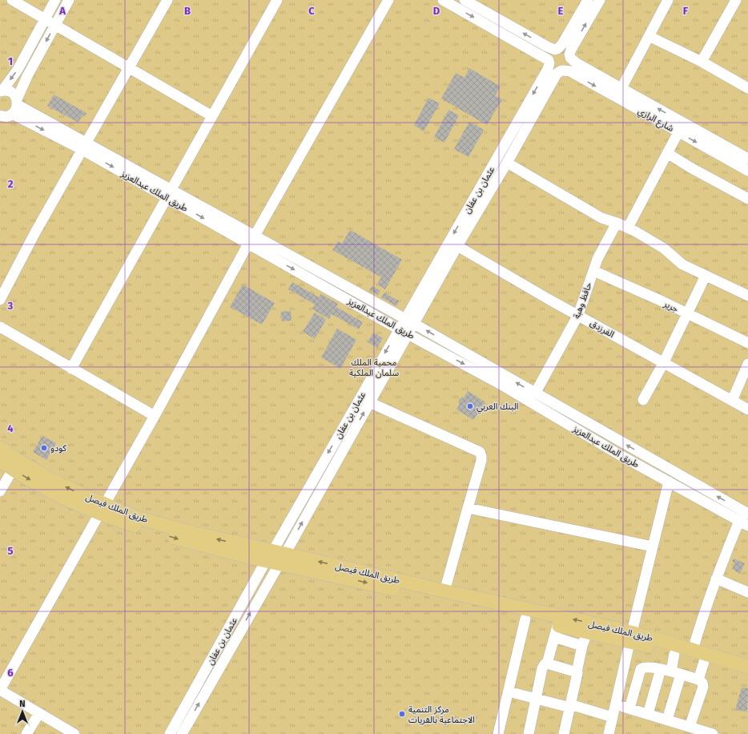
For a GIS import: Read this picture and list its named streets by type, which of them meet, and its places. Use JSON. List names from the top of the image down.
{
  "streets": {
    "main road": ["طريق الملك فيصل"],
    "street": [
      "شارع الرازي",
      "عثمان بن عفان",
      "طريق الملك عبدالعزيز",
      "حافظ وهبة",
      "جرير",
      "الفرزدق"
    ]
  },
  "crossings": [
    ["شارع الرازي", "عثمان بن عفان"],
    ["عثمان بن عفان", "طريق الملك عبدالعزيز"],
    ["عثمان بن عفان", "الفرزدق"],
    ["عثمان بن عفان", "طريق الملك فيصل"],
    ["طريق الملك عبدالعزيز", "حافظ وهبة"],
    ["حافظ وهبة", "جرير"],
    ["حافظ وهبة", "الفرزدق"]
  ],
  "parks": ["محمية الملك سلمان الملكية"],
  "places": ["البنك العربي", "كودو", "مركز التنمية الاجتماعية بالقريات"],
  "north": "top",
  "grid": {
    "columns": [
      "A",
      "B",
      "C",
      "D",
      "E",
      "F"
    ],
    "rows": [
      "1",
      "2",
      "3",
      "4",
      "5",
      "6"
    ]
  }
}
